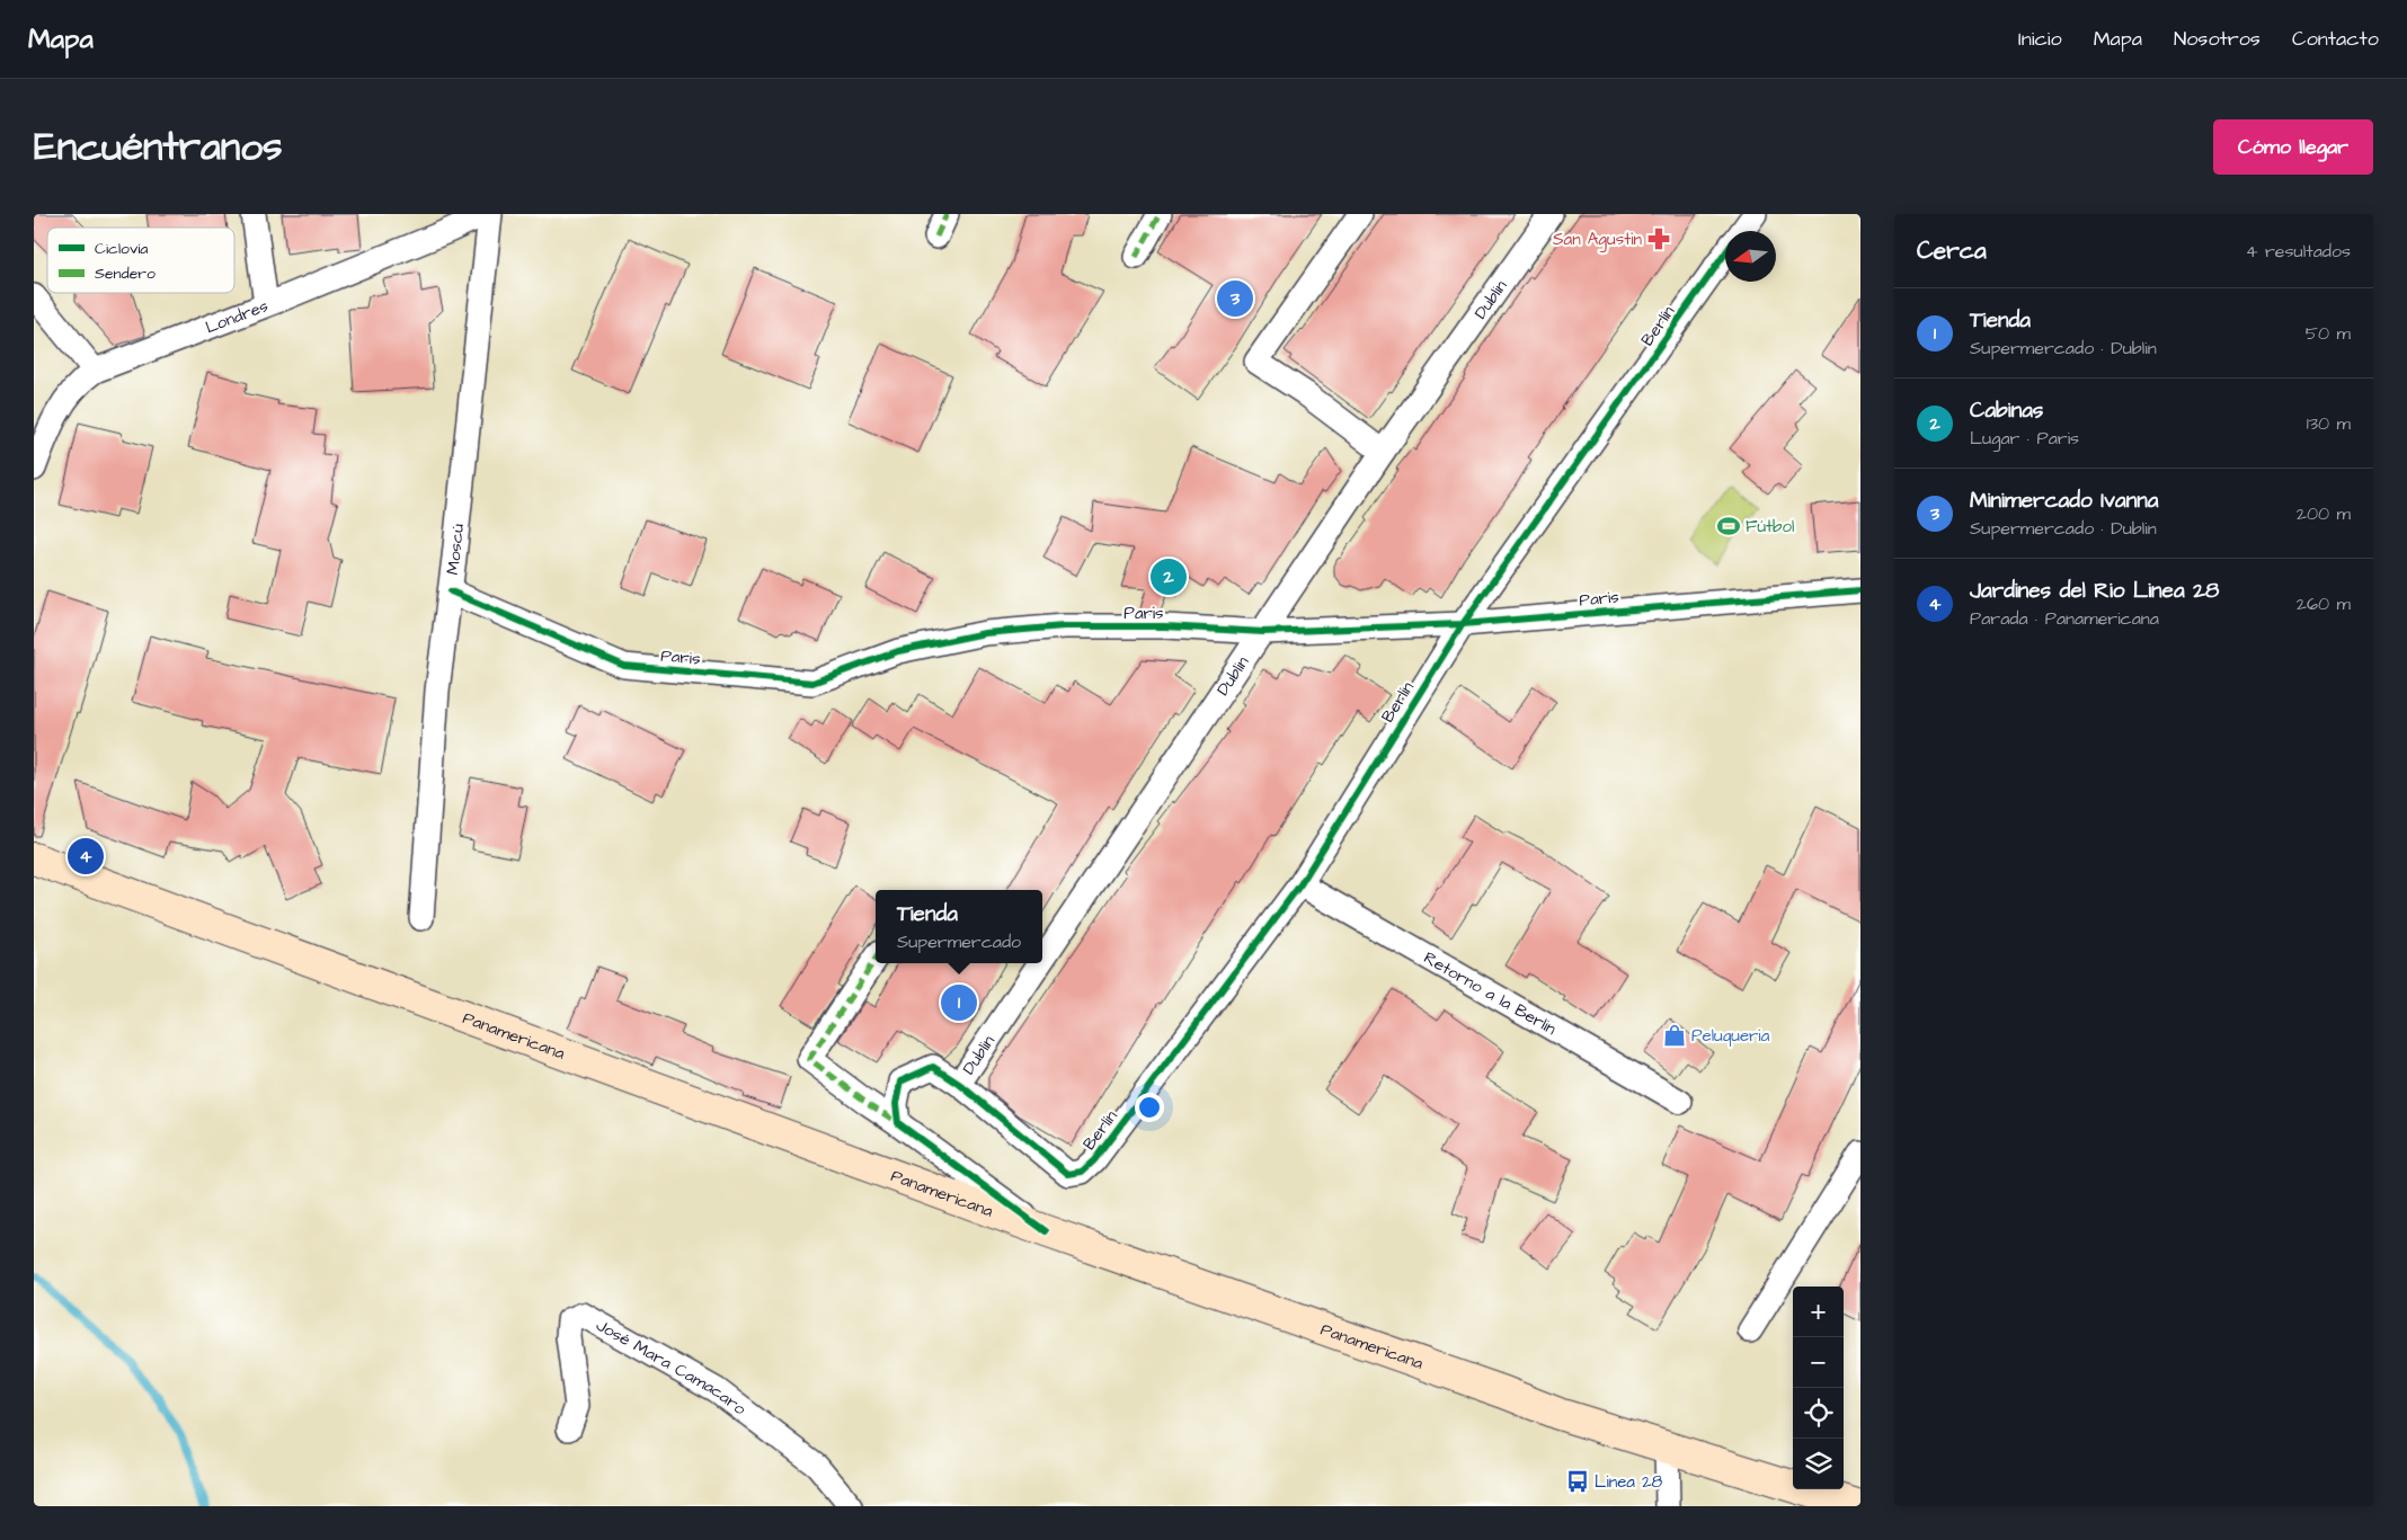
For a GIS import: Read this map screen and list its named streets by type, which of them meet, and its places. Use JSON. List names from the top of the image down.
{
  "streets": {
    "main road": ["Panamericana"],
    "street": [
      "Dublin",
      "Londres",
      "Berlín",
      "Moscú",
      "Paris",
      "Retorno a la Berlin",
      "José Mara Camacaro"
    ]
  },
  "crossings": [
    ["Dublin", "Berlín"],
    ["Dublin", "Paris"],
    ["Berlín", "Paris"],
    ["Berlín", "Retorno a la Berlin"],
    ["Moscú", "Paris"]
  ],
  "places": {
    "pharmacy": ["San Agustin"],
    "sports": ["Fútbol"],
    "shop": ["Peluqueria"],
    "bus stop": ["Linea 28"]
  },
  "legend": ["Ciclovía", "Sendero"],
  "north": "left",
  "page": {
    "header": "Mapa",
    "nav": [
      "Inicio",
      "Mapa",
      "Nosotros",
      "Contacto"
    ],
    "title": "Encuéntranos",
    "buttons": "Cómo llegar",
    "heading": ["Cerca", "4 resultados"],
    "pins": [
      "3",
      "2",
      "4",
      "1"
    ],
    "list": [
      {
        "mark": "1",
        "name": "Tienda",
        "note": "Supermercado · Dublin",
        "value": "50 m"
      },
      {
        "mark": "2",
        "name": "Cabinas",
        "note": "Lugar · Paris",
        "value": "130 m"
      },
      {
        "mark": "3",
        "name": "Minimercado Ivanna",
        "note": "Supermercado · Dublin",
        "value": "200 m"
      },
      {
        "mark": "4",
        "name": "Jardines del Rio Linea 28",
        "note": "Parada · Panamericana",
        "value": "260 m"
      }
    ],
    "popup": ["Tienda", "Supermercado"],
    "map_buttons": ["+", "−"]
  }
}
